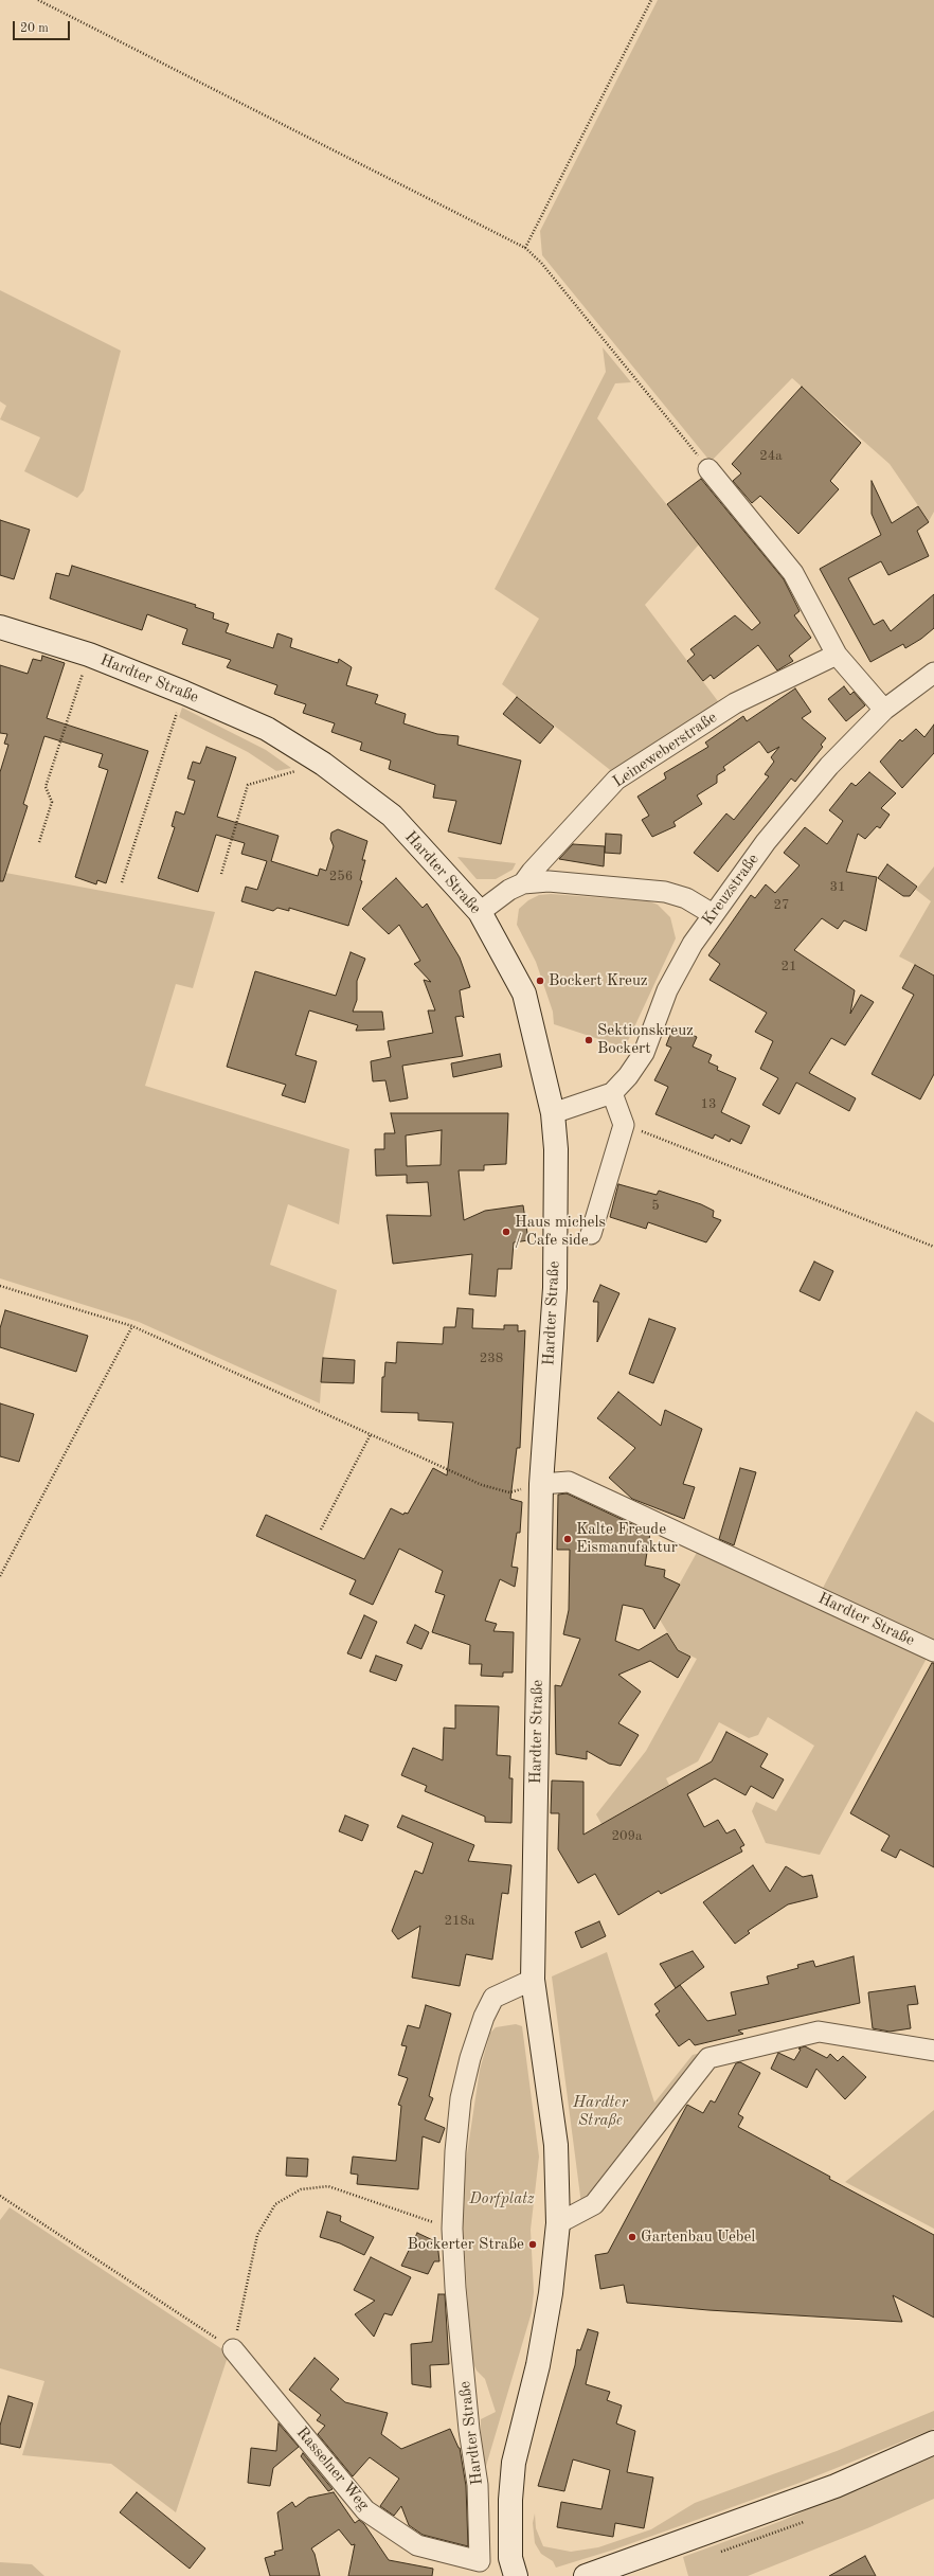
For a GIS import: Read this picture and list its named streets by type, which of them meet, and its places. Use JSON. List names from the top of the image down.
{
  "streets": {
    "main road": ["Hardter Straße"],
    "street": ["Leineweberstraße", "Kreuzstraße", "Rasselner Weg"]
  },
  "crossings": [
    ["Hardter Straße", "Leineweberstraße"],
    ["Hardter Straße", "Kreuzstraße"],
    ["Hardter Straße", "Rasselner Weg"],
    ["Leineweberstraße", "Kreuzstraße"]
  ],
  "parks": ["Hardter Straße", "Dorfplatz"],
  "places": [
    "Bockert Kreuz",
    "Sektionskreuz Bockert",
    "Haus michels / Cafe side",
    "Kalte Freude Eismanufaktur",
    "Gartenbau Uebel",
    "Bockerter Straße"
  ],
  "house_numbers": [
    "24a",
    "256",
    "31",
    "27",
    "21",
    "13",
    "5",
    "238",
    "209a",
    "218a"
  ],
  "scale_bar": "20 m"
}
